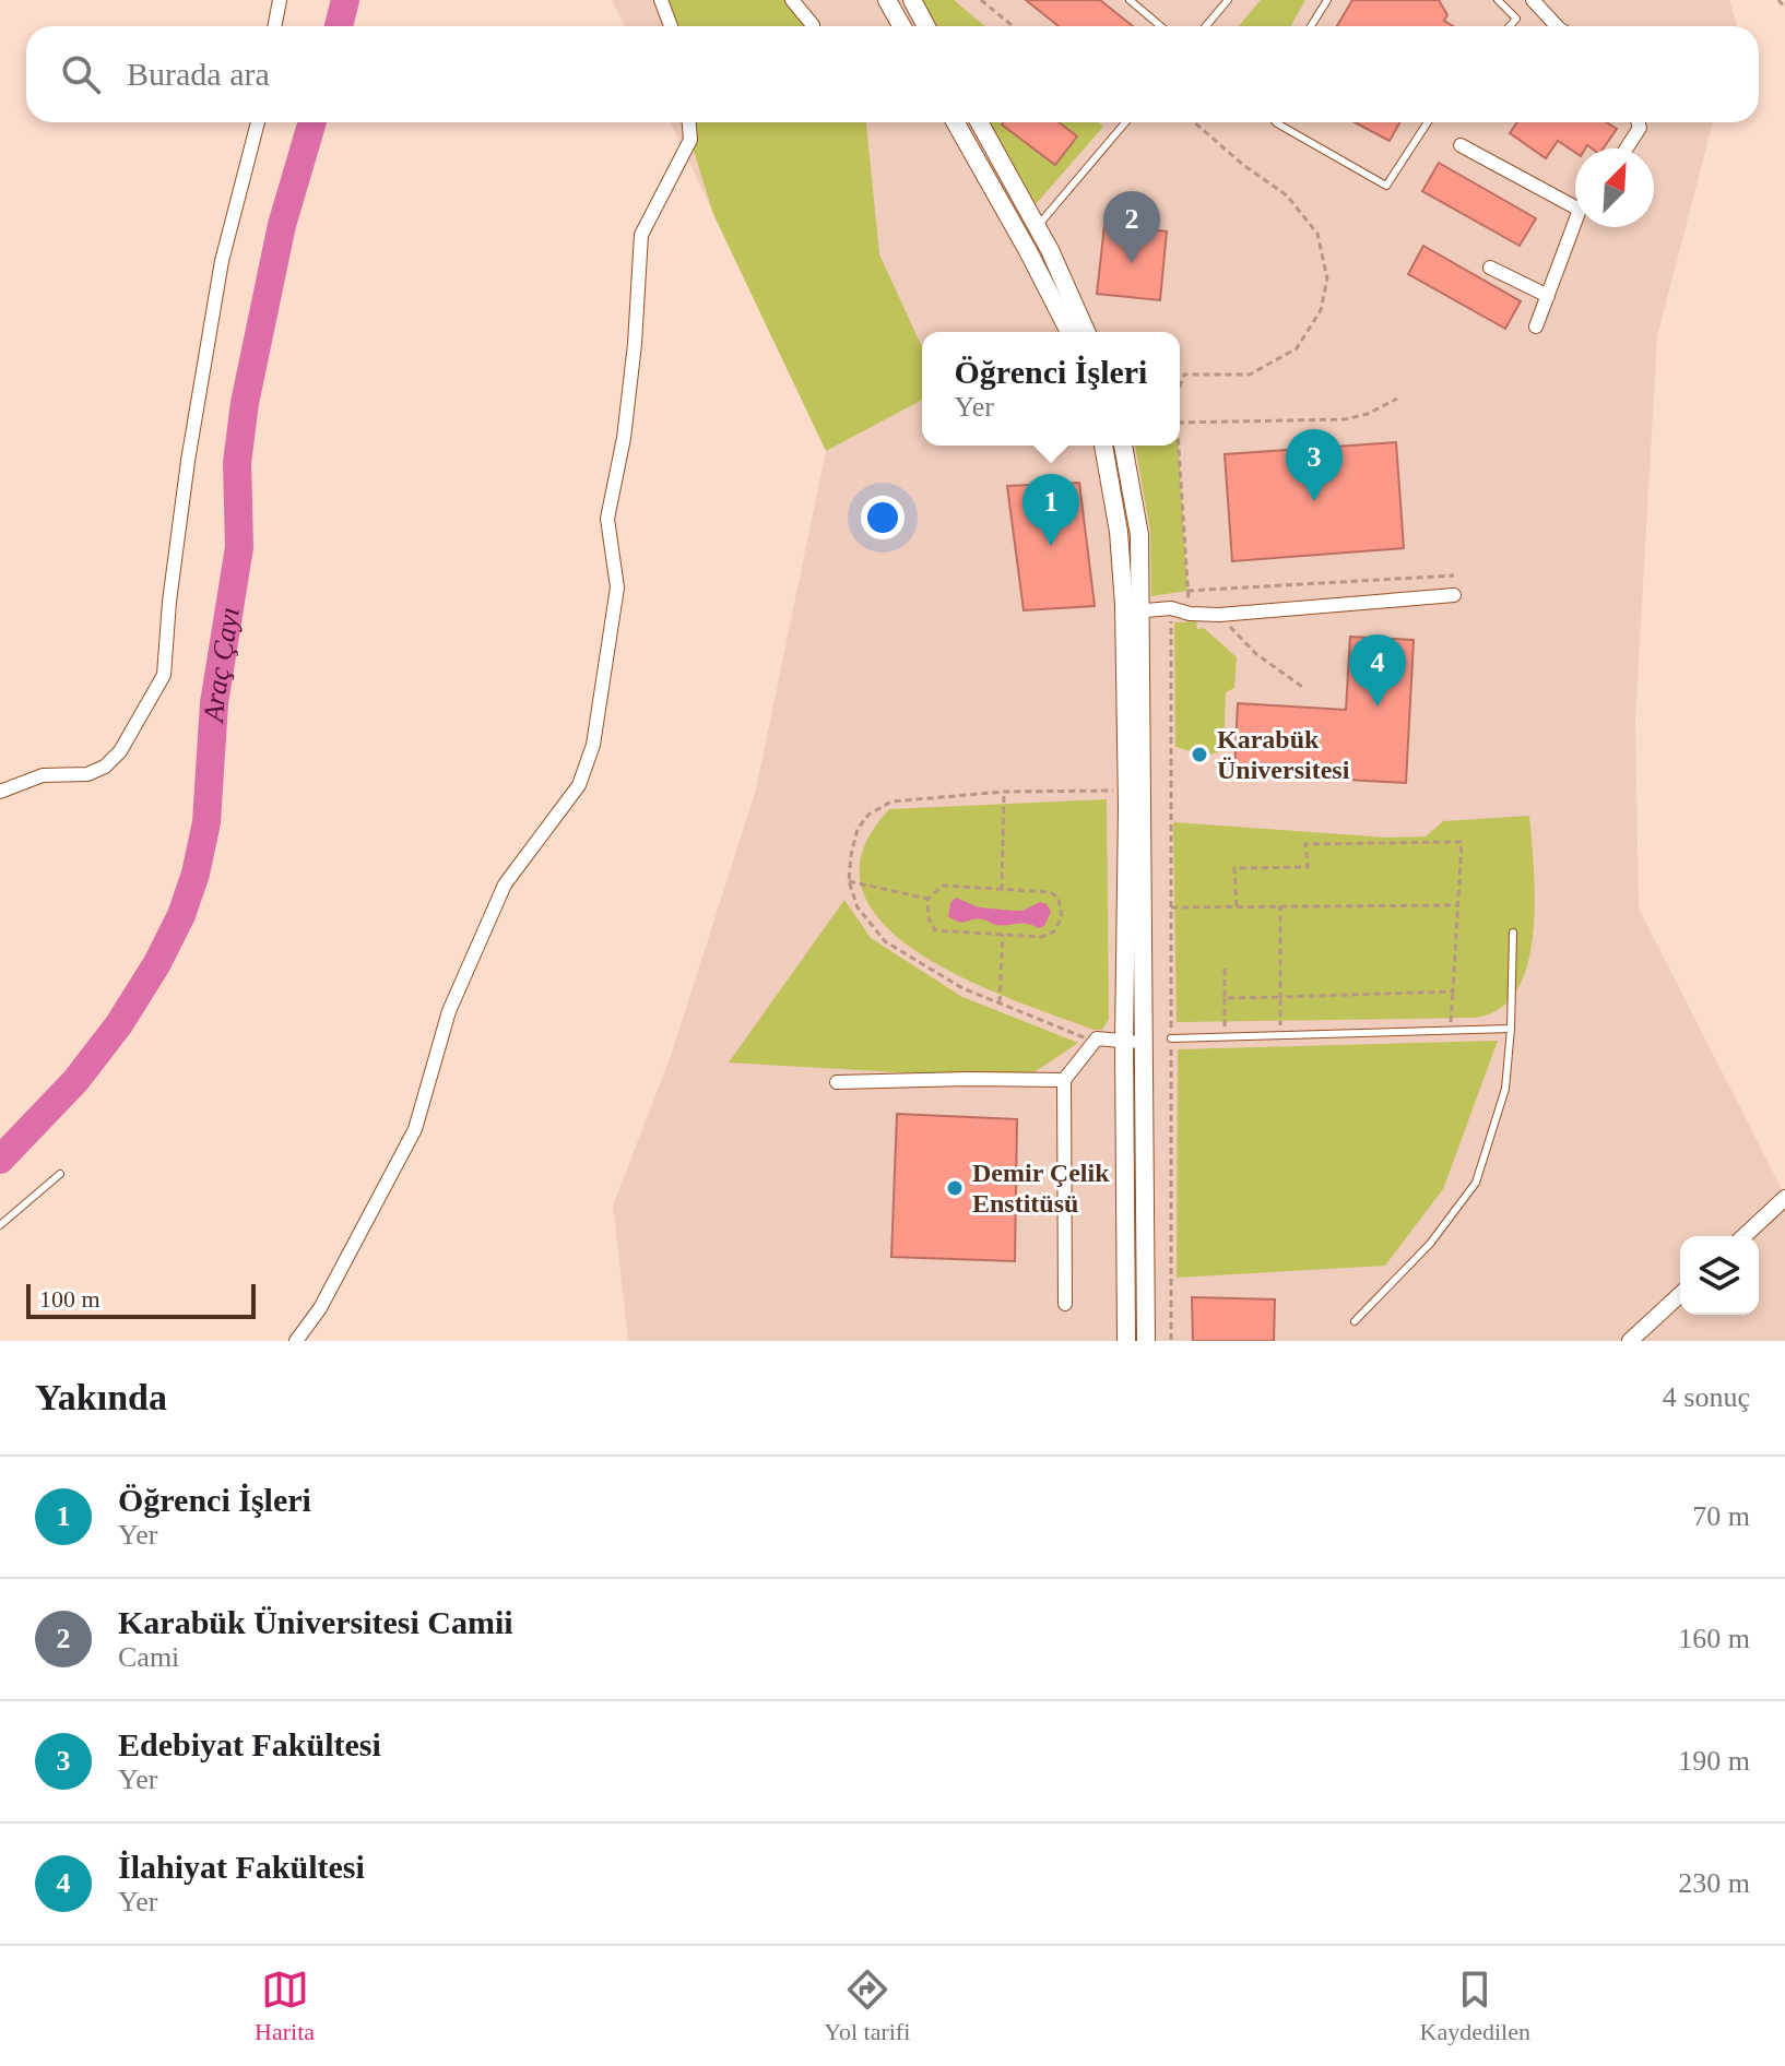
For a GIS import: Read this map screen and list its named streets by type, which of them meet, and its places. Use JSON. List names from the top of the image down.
{
  "water": ["Araç Çayı"],
  "places": ["Karabük Üniversitesi", "Demir Çelik Enstitüsü"],
  "scale_bar": "100 m",
  "north": "top right",
  "page": {
    "search": "Burada ara",
    "pins": [
      "2",
      "3",
      "1",
      "4"
    ],
    "popup": ["Öğrenci İşleri", "Yer"],
    "scale": "100 m",
    "heading": ["Yakında", "4 sonuç"],
    "list": [
      {
        "mark": "1",
        "name": "Öğrenci İşleri",
        "note": "Yer",
        "value": "70 m"
      },
      {
        "mark": "2",
        "name": "Karabük Üniversitesi Camii",
        "note": "Cami",
        "value": "160 m"
      },
      {
        "mark": "3",
        "name": "Edebiyat Fakültesi",
        "note": "Yer",
        "value": "190 m"
      },
      {
        "mark": "4",
        "name": "İlahiyat Fakültesi",
        "note": "Yer",
        "value": "230 m"
      }
    ],
    "nav": ["Harita", "Yol tarifi", "Kaydedilen"]
  }
}
